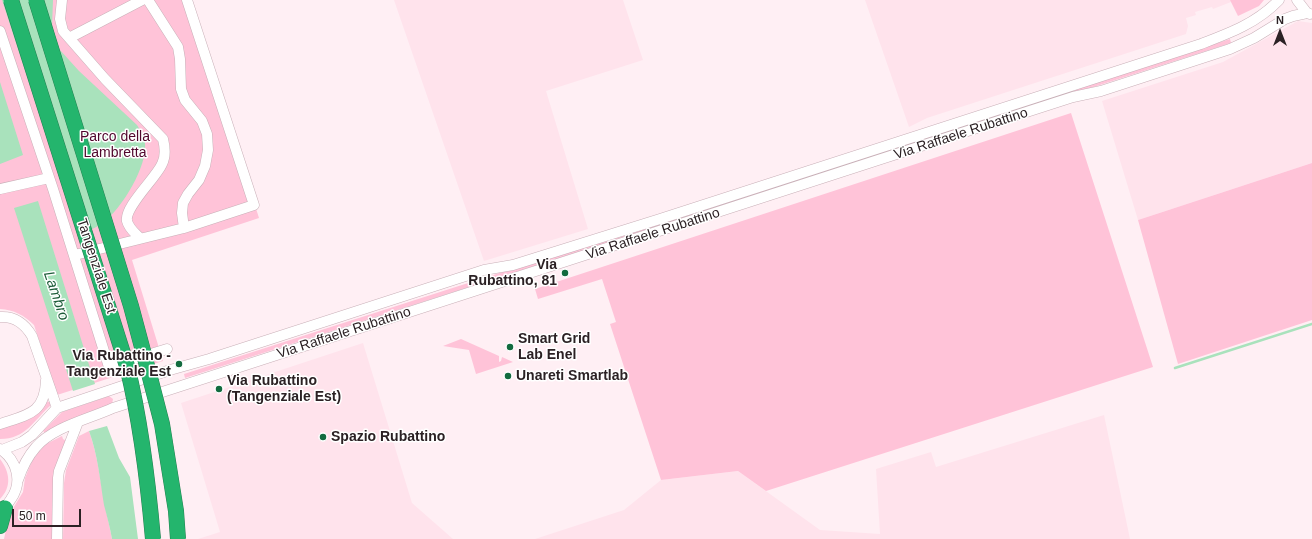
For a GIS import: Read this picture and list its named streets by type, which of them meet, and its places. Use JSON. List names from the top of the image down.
{
  "streets": {
    "highway": ["Tangenziale Est"],
    "street": ["Via Raffaele Rubattino"]
  },
  "water": ["Lambro"],
  "parks": ["Parco della Lambretta"],
  "places": [
    "Via Rubattino, 81",
    "Smart Grid Lab Enel",
    "Via Rubattino - Tangenziale Est",
    "Unareti Smartlab",
    "Via Rubattino (Tangenziale Est)",
    "Spazio Rubattino"
  ],
  "scale_bar": "50 m",
  "north": "top"
}
